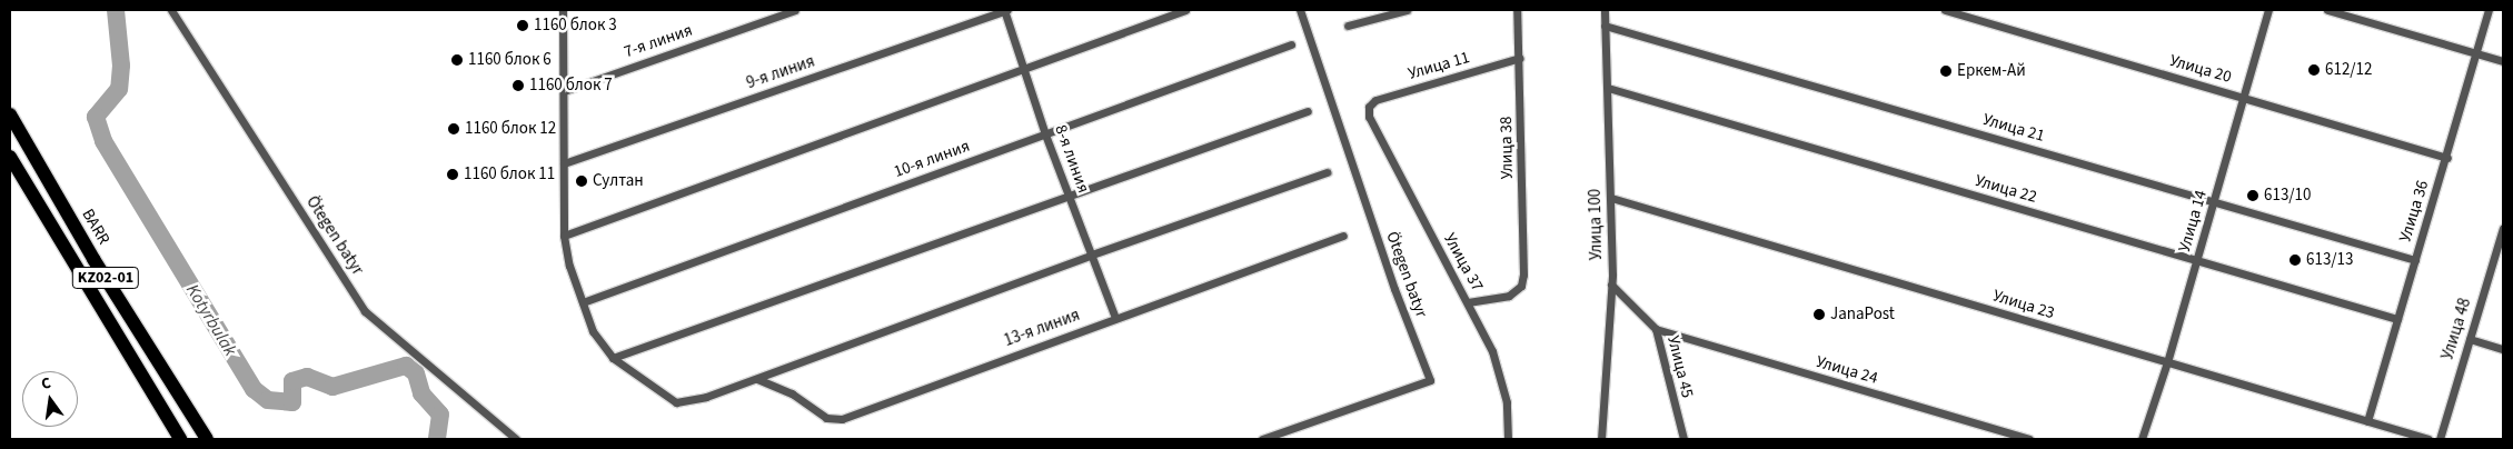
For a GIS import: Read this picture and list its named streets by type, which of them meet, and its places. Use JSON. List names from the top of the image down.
{
  "streets": {
    "highway": ["BARR", "KZ02-01"],
    "street": [
      "7-я линия",
      "Улица 11",
      "Улица 20",
      "9-я линия",
      "Улица 21",
      "Улица 38",
      "10-я линия",
      "8-я линия",
      "Улица 22",
      "Улица 36",
      "Улица 14",
      "Улица 100",
      "Ötegen batyr",
      "Улица 37",
      "Улица 23",
      "13-я линия",
      "Улица 48",
      "Улица 45",
      "Улица 24"
    ]
  },
  "crossings": [
    ["Улица 11", "Улица 38"],
    ["Улица 11", "Улица 37"],
    ["Улица 20", "Улица 36"],
    ["Улица 20", "Улица 14"],
    ["9-я линия", "8-я линия"],
    ["Улица 21", "Улица 36"],
    ["Улица 21", "Улица 14"],
    ["Улица 21", "Улица 100"],
    ["Улица 38", "Улица 37"],
    ["10-я линия", "8-я линия"],
    ["8-я линия", "13-я линия"],
    ["Улица 22", "Улица 36"],
    ["Улица 22", "Улица 14"],
    ["Улица 22", "Улица 100"],
    ["Улица 36", "Улица 23"],
    ["Улица 14", "Улица 23"],
    ["Улица 100", "Улица 23"],
    ["Улица 100", "Улица 45"],
    ["Улица 45", "Улица 24"]
  ],
  "water": ["Kotyrbulak"],
  "places": [
    "1160 блок 3",
    "1160 блок 6",
    "612/12",
    "Еркем-Ай",
    "1160 блок 7",
    "1160 блок 12",
    "1160 блок 11",
    "Султан",
    "613/10",
    "613/13",
    "JanaPost"
  ],
  "north": "top"
}
